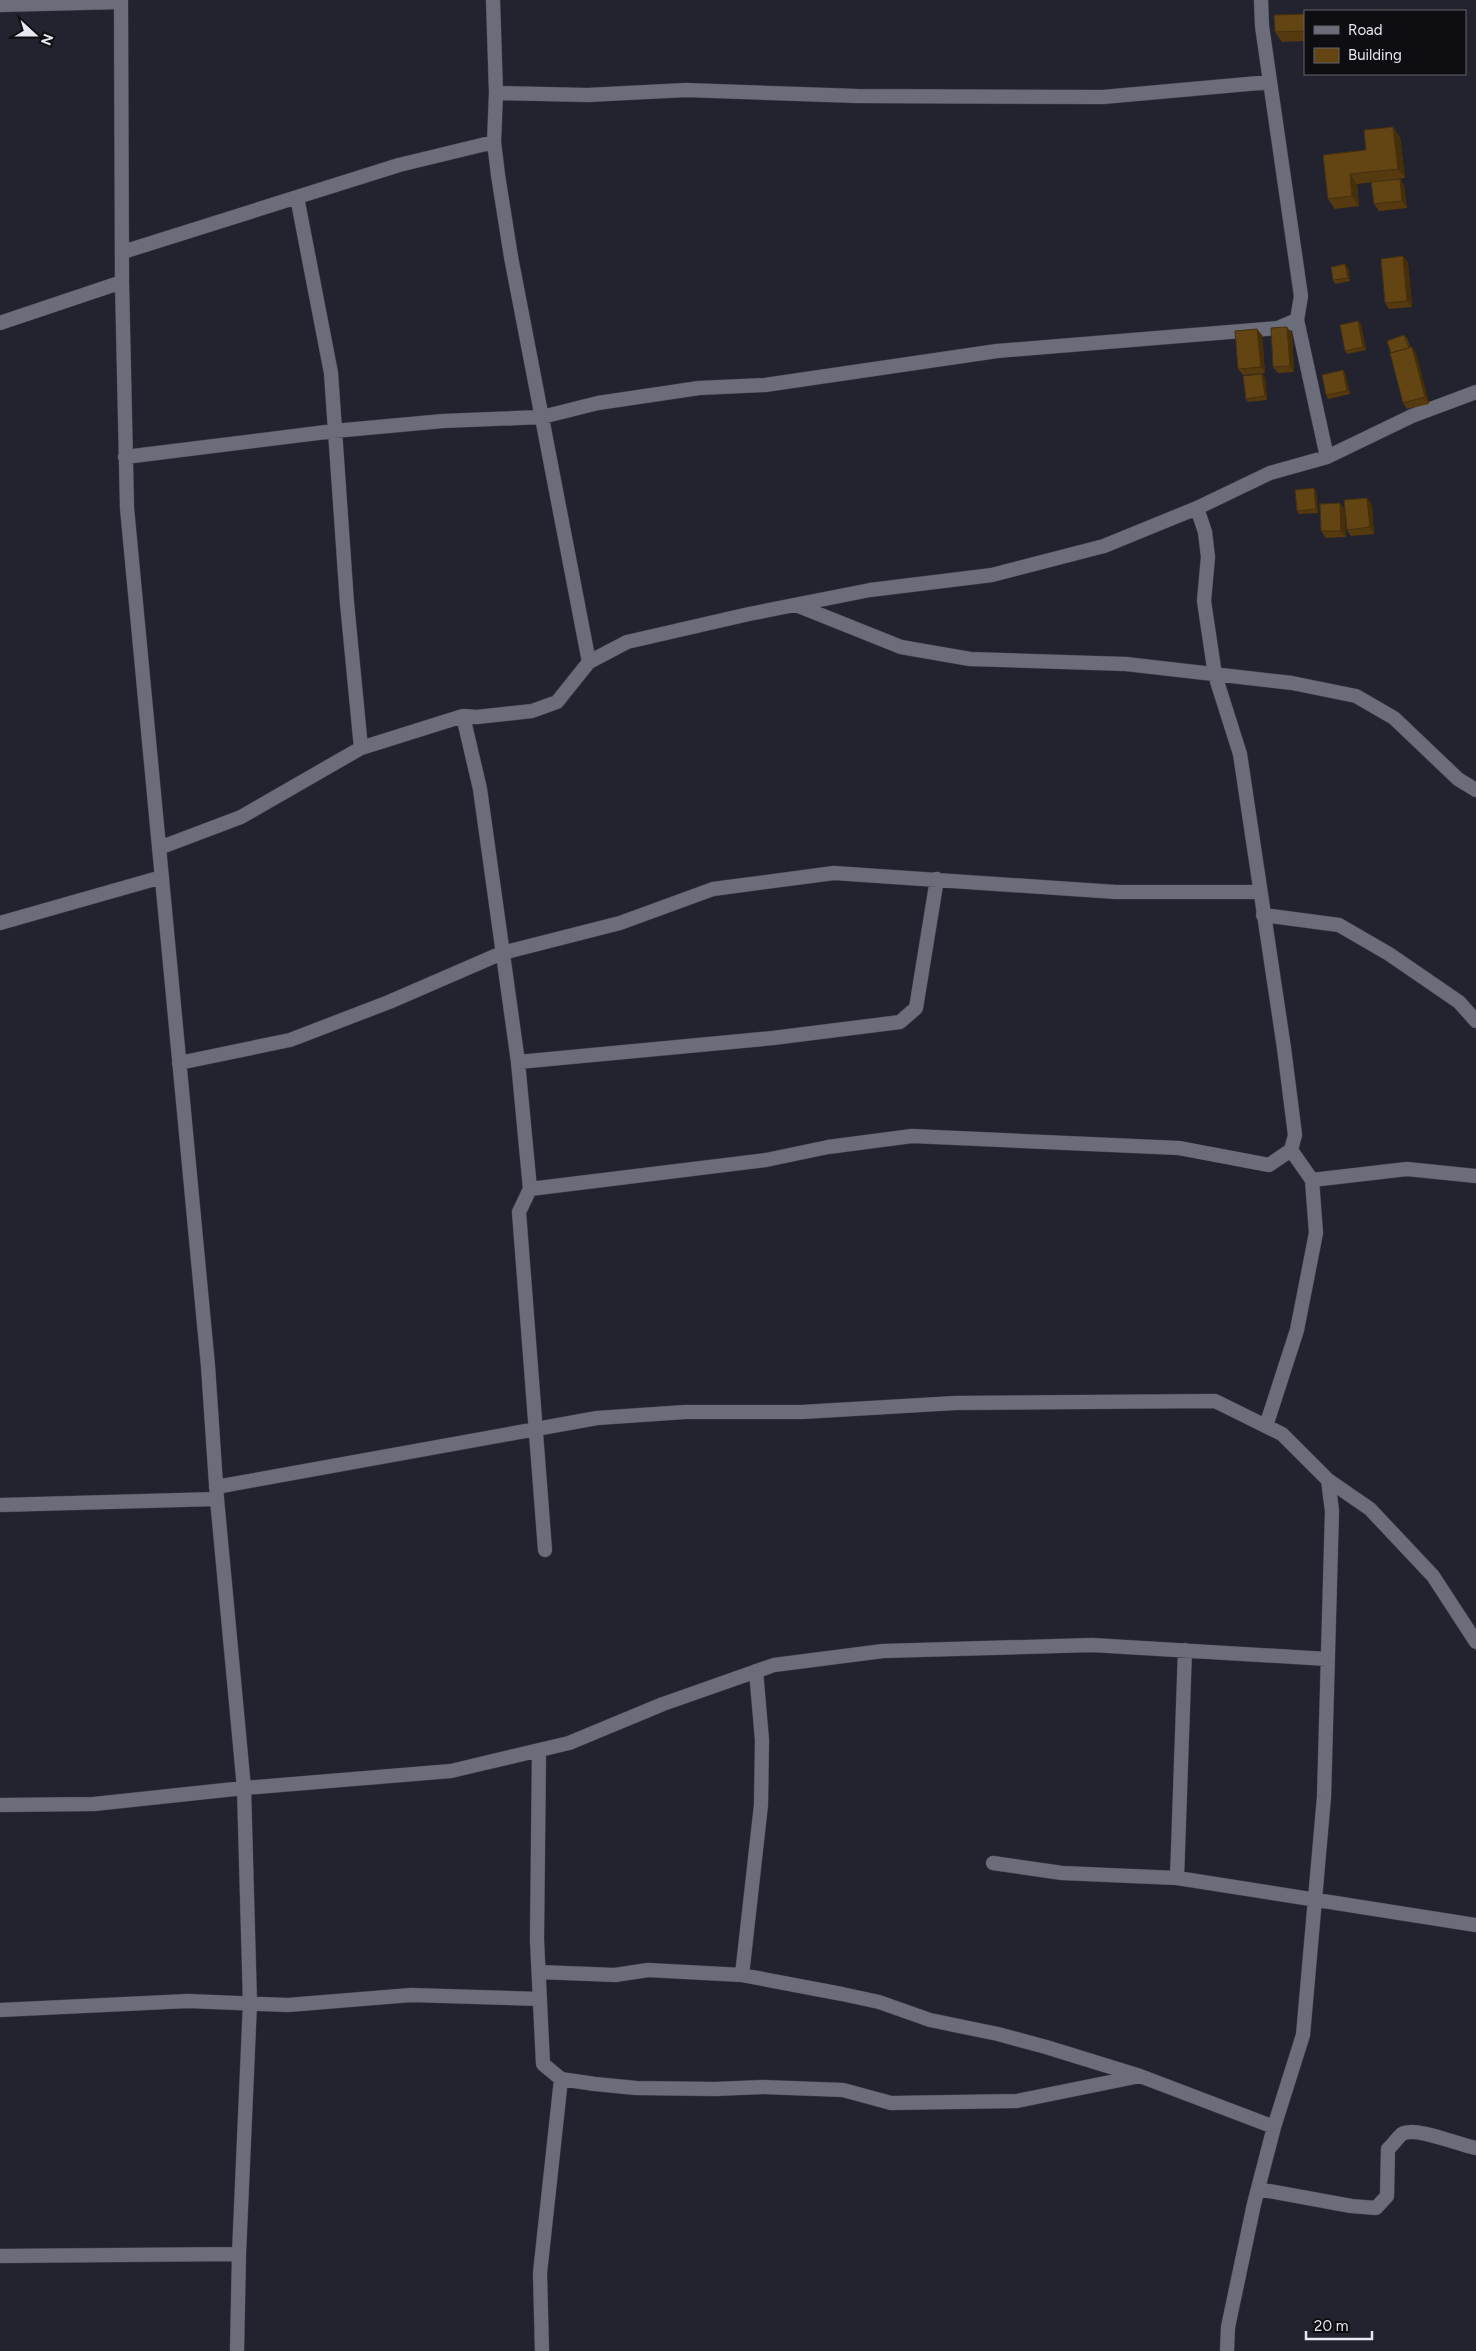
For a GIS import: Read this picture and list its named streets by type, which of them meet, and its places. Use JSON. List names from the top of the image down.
{
  "legend": ["Road", "Building"],
  "scale_bar": "20 m",
  "north": "right"
}
